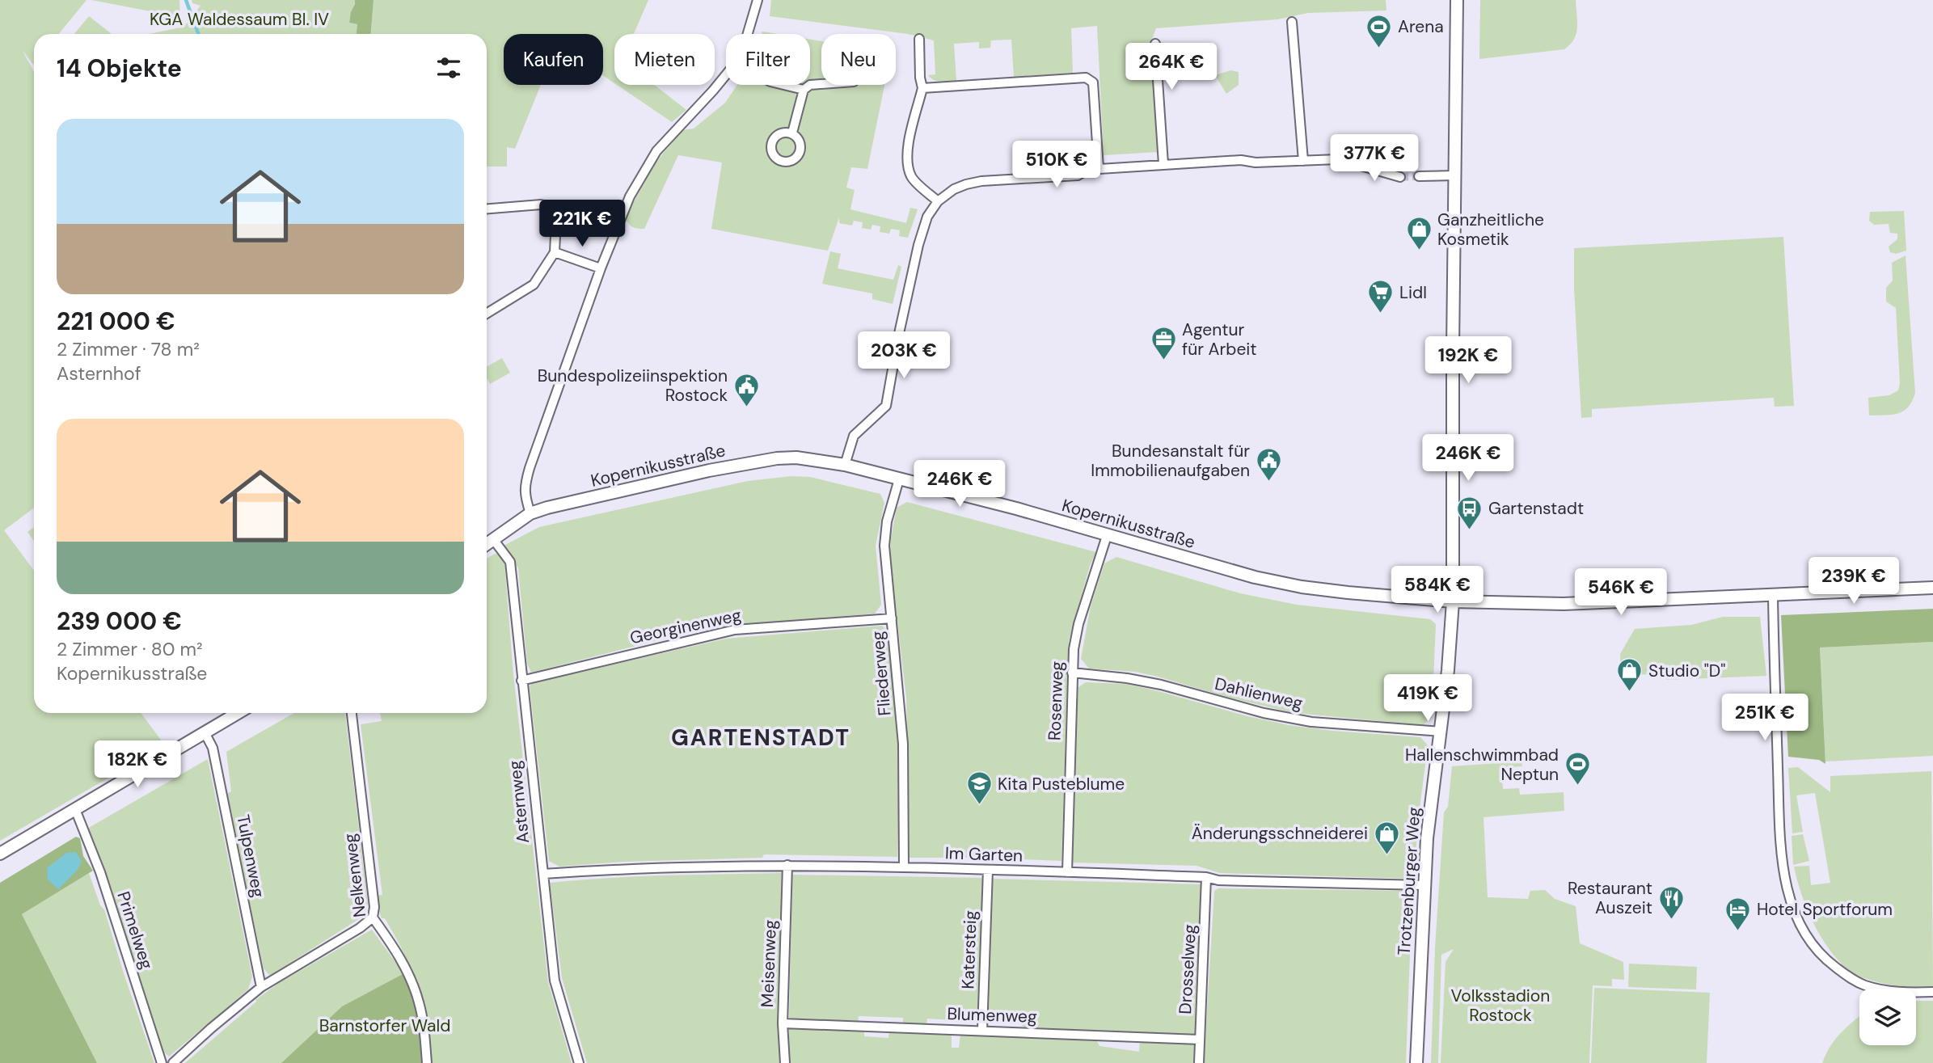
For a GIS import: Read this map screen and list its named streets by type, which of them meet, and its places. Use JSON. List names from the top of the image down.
{
  "streets": {
    "street": [
      "Kopernikusstraße",
      "Georginenweg",
      "Fliederweg",
      "Dahlienweg",
      "Rosenweg",
      "Asternweg",
      "Im Garten",
      "Tulpenweg",
      "Nelkenweg",
      "Trotzenburger Weg",
      "Primelweg",
      "Katersteig",
      "Meisenweg",
      "Drosselweg",
      "Blumenweg"
    ]
  },
  "crossings": [
    ["Kopernikusstraße", "Fliederweg"],
    ["Kopernikusstraße", "Rosenweg"],
    ["Kopernikusstraße", "Asternweg"],
    ["Kopernikusstraße", "Trotzenburger Weg"],
    ["Georginenweg", "Fliederweg"],
    ["Georginenweg", "Asternweg"],
    ["Fliederweg", "Im Garten"],
    ["Dahlienweg", "Rosenweg"],
    ["Dahlienweg", "Trotzenburger Weg"],
    ["Rosenweg", "Im Garten"],
    ["Asternweg", "Im Garten"],
    ["Im Garten", "Trotzenburger Weg"],
    ["Im Garten", "Katersteig"],
    ["Im Garten", "Meisenweg"],
    ["Im Garten", "Drosselweg"],
    ["Katersteig", "Blumenweg"],
    ["Meisenweg", "Blumenweg"],
    ["Drosselweg", "Blumenweg"]
  ],
  "districts": ["GARTENSTADT"],
  "parks": ["KGA Waldessaum Bl. IV", "Volksstadion Rostock", "Barnstorfer Wald"],
  "places": {
    "sports": ["Arena", "Hallenschwimmbad Neptun"],
    "shop": ["Ganzheitliche Kosmetik", "Studio \"D\"", "Änderungsschneiderei"],
    "supermarket": ["Lidl"],
    "office": ["Agentur für Arbeit"],
    "public building": ["Bundespolizeiinspektion Rostock", "Bundesanstalt für Immobilienaufgaben"],
    "bus stop": ["Gartenstadt"],
    "school or university": ["Kita Pusteblume"],
    "restaurant": ["Restaurant Auszeit"],
    "hotel": ["Hotel Sportforum"]
  },
  "page": {
    "chip": [
      "Kaufen",
      "Mieten",
      "Filter",
      "Neu"
    ],
    "heading": "14 Objekte",
    "price": [
      "264K €",
      "377K €",
      "510K €",
      "221K €",
      "203K €",
      "192K €",
      "246K €",
      "246K €",
      "239K €",
      "584K €",
      "546K €",
      "419K €",
      "251K €",
      "182K €"
    ],
    "list": [
      {
        "name": "221 000 €",
        "note": "2 Zimmer · 78 m² · Asternhof"
      },
      {
        "name": "239 000 €",
        "note": "2 Zimmer · 80 m² · Kopernikusstraße"
      }
    ]
  }
}
